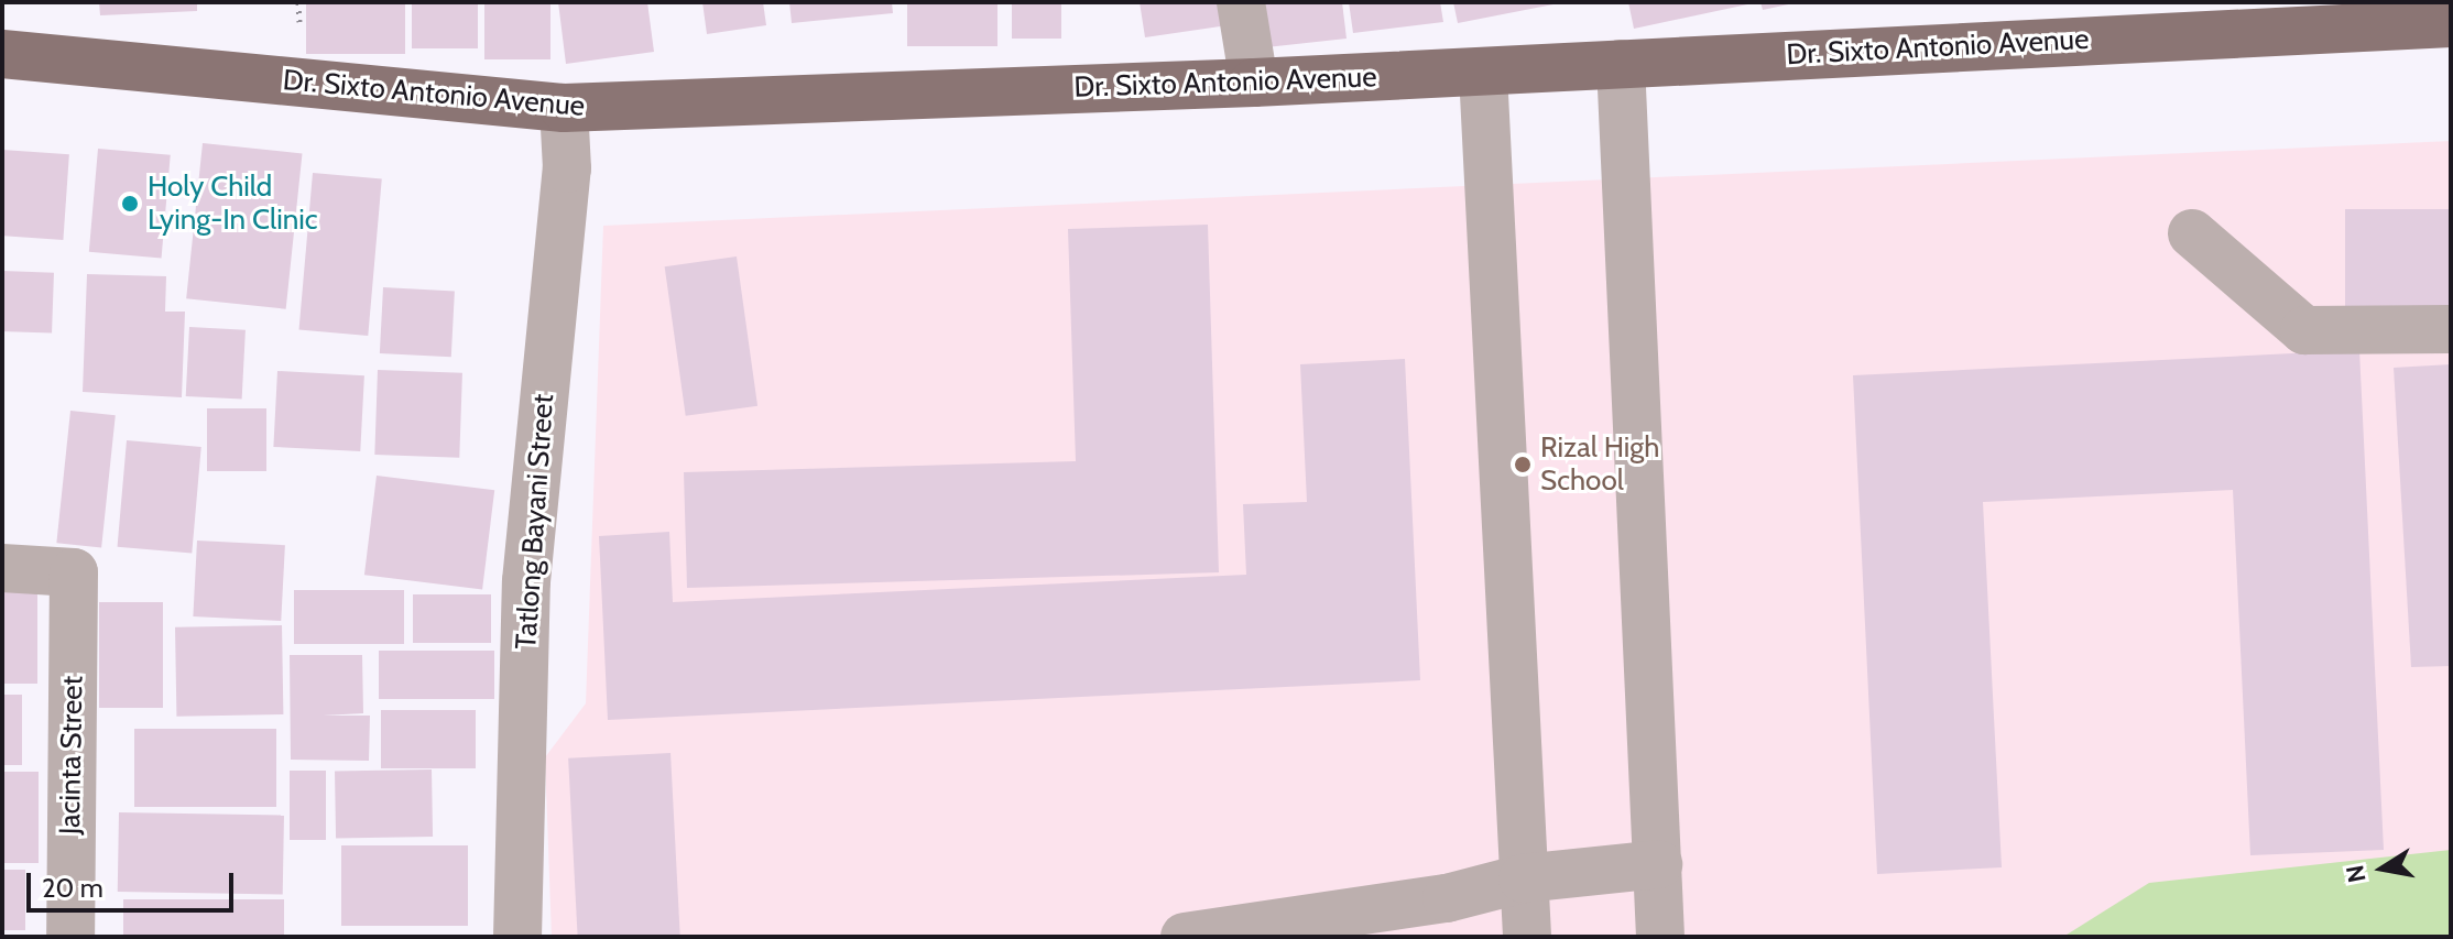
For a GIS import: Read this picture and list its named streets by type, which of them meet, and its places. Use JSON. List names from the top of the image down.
{
  "streets": {
    "main road": ["Dr. Sixto Antonio Avenue"],
    "street": ["Tatlong Bayani Street", "Jacinta Street"]
  },
  "crossings": [
    ["Dr. Sixto Antonio Avenue", "Tatlong Bayani Street"]
  ],
  "places": ["Holy Child Lying-In Clinic", "Rizal High School"],
  "scale_bar": "20 m",
  "north": "left"
}
